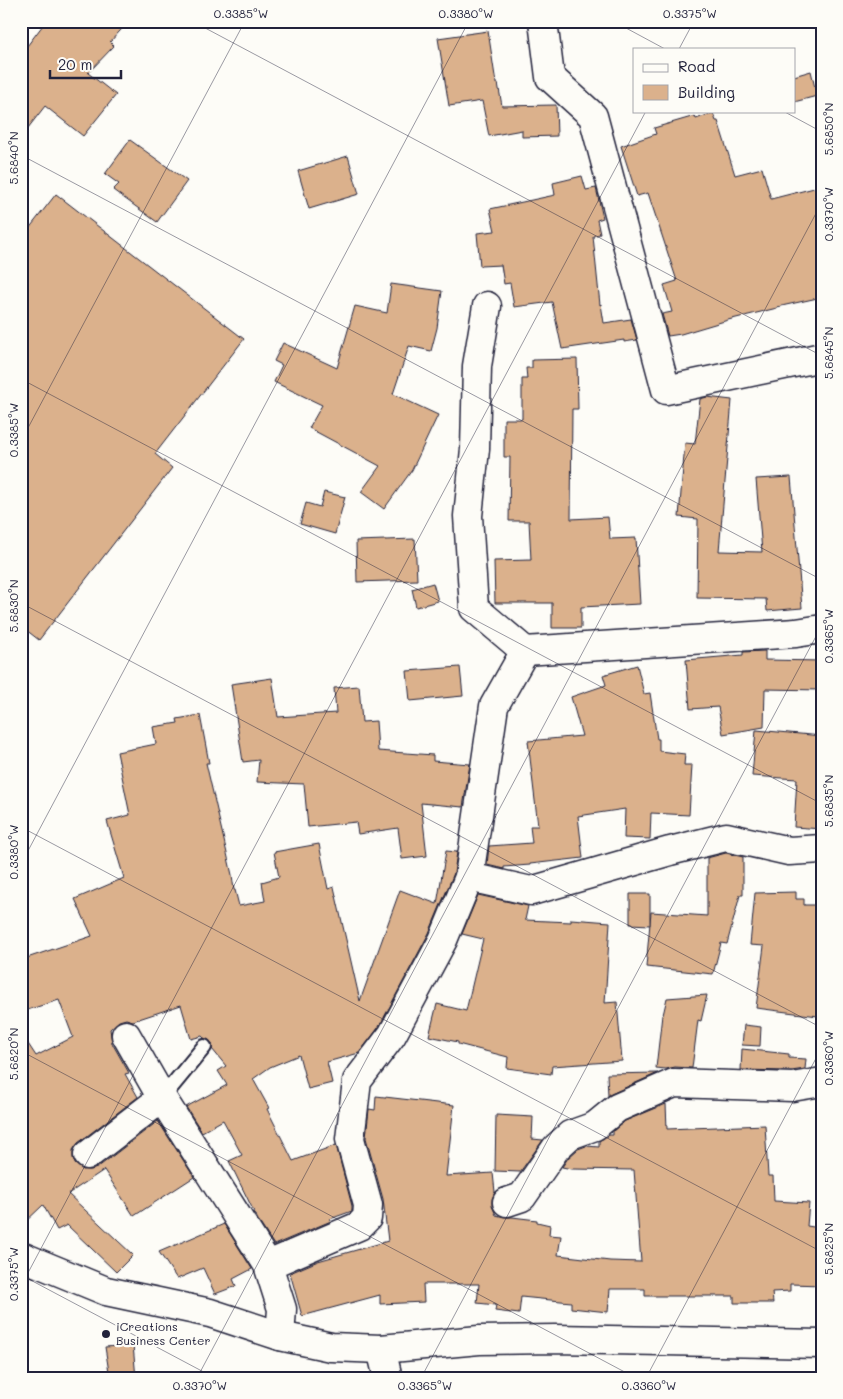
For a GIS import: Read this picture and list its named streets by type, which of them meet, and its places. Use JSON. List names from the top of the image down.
{
  "places": ["iCreations Business Center"],
  "legend": ["Road", "Building"],
  "scale_bar": "20 m",
  "coordinates": [
    "0.3385°W",
    "0.3380°W",
    "0.3375°W",
    "5.6850°N",
    "5.6840°N",
    "0.3370°W",
    "5.6845°N",
    "5.6830°N",
    "0.3365°W",
    "5.6835°N",
    "5.6820°N",
    "0.3360°W",
    "5.6825°N"
  ]
}
